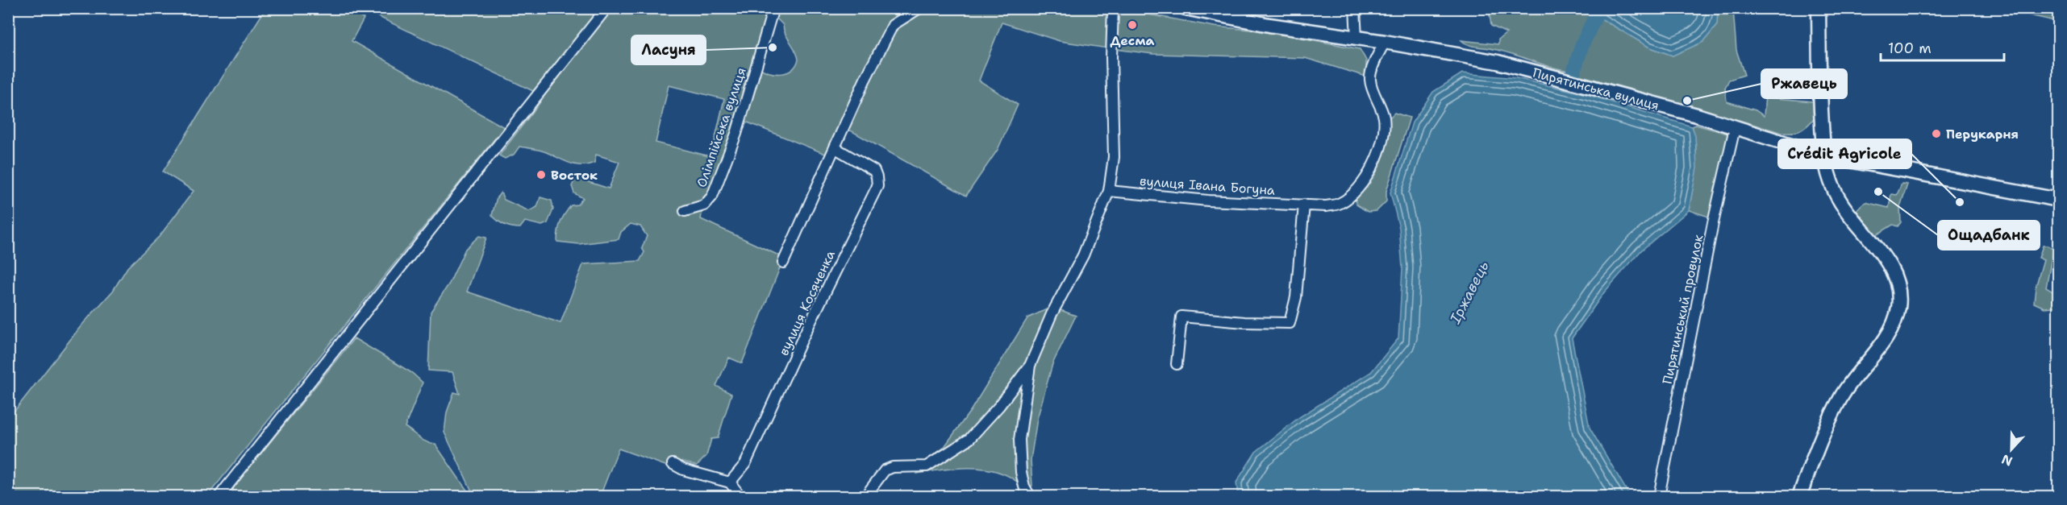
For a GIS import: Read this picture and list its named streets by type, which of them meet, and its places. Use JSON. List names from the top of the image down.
{
  "streets": {
    "main road": ["Пирятинська вулиця"],
    "street": [
      "Олімпійська вулиця",
      "вулиця Івана Богуна",
      "вулиця Косяченка",
      "Пирятинський провулок"
    ]
  },
  "crossings": [
    ["Пирятинська вулиця", "вулиця Івана Богуна"],
    ["Пирятинська вулиця", "Пирятинський провулок"]
  ],
  "water": ["Іржавець"],
  "places": [
    "Десма",
    "Ласуня",
    "Ржавець",
    "Перукарня",
    "Восток",
    "Ощадбанк",
    "Crédit Agricole"
  ],
  "scale_bar": "100 m",
  "north": "bottom"
}
